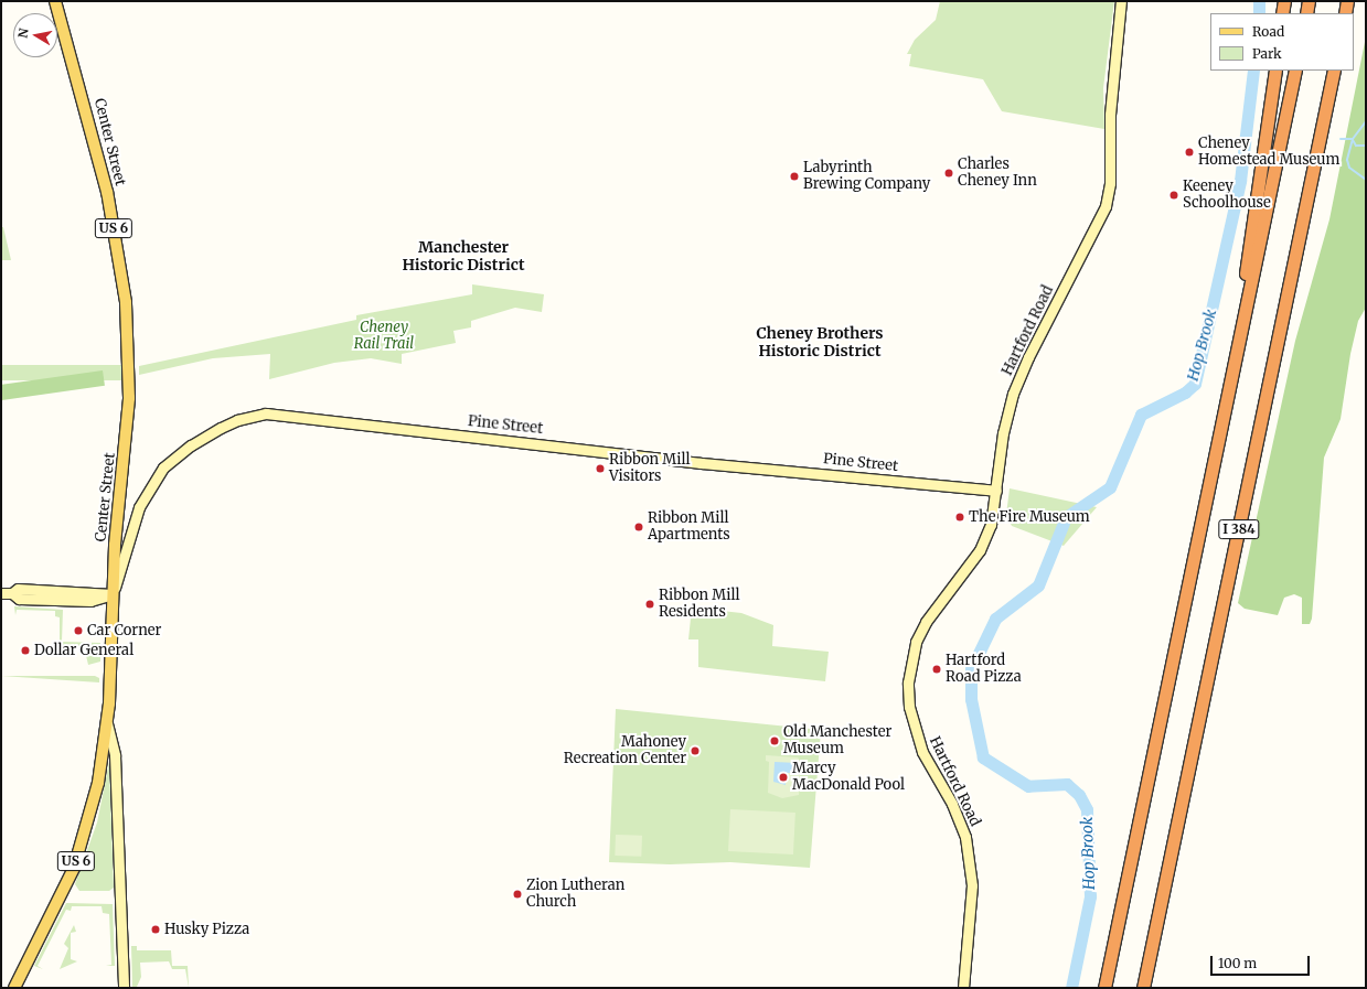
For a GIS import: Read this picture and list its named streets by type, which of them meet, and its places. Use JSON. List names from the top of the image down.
{
  "streets": {
    "highway": ["I 384"],
    "main road": [
      "Center Street",
      "US 6",
      "Hartford Road",
      "Pine Street"
    ]
  },
  "crossings": [
    ["Center Street", "Pine Street"],
    ["Hartford Road", "Pine Street"]
  ],
  "districts": ["Manchester Historic District", "Cheney Brothers Historic District"],
  "water": ["Hop Brook"],
  "parks": ["Cheney Rail Trail"],
  "places": [
    "Cheney Homestead Museum",
    "Charles Cheney Inn",
    "Labyrinth Brewing Company",
    "Keeney Schoolhouse",
    "Ribbon Mill Visitors",
    "The Fire Museum",
    "Ribbon Mill Apartments",
    "Ribbon Mill Residents",
    "Car Corner",
    "Dollar General",
    "Hartford Road Pizza",
    "Old Manchester Museum",
    "Mahoney Recreation Center",
    "Marcy MacDonald Pool",
    "Zion Lutheran Church",
    "Husky Pizza"
  ],
  "legend": ["Road", "Park"],
  "scale_bar": "100 m",
  "north": "left"
}
